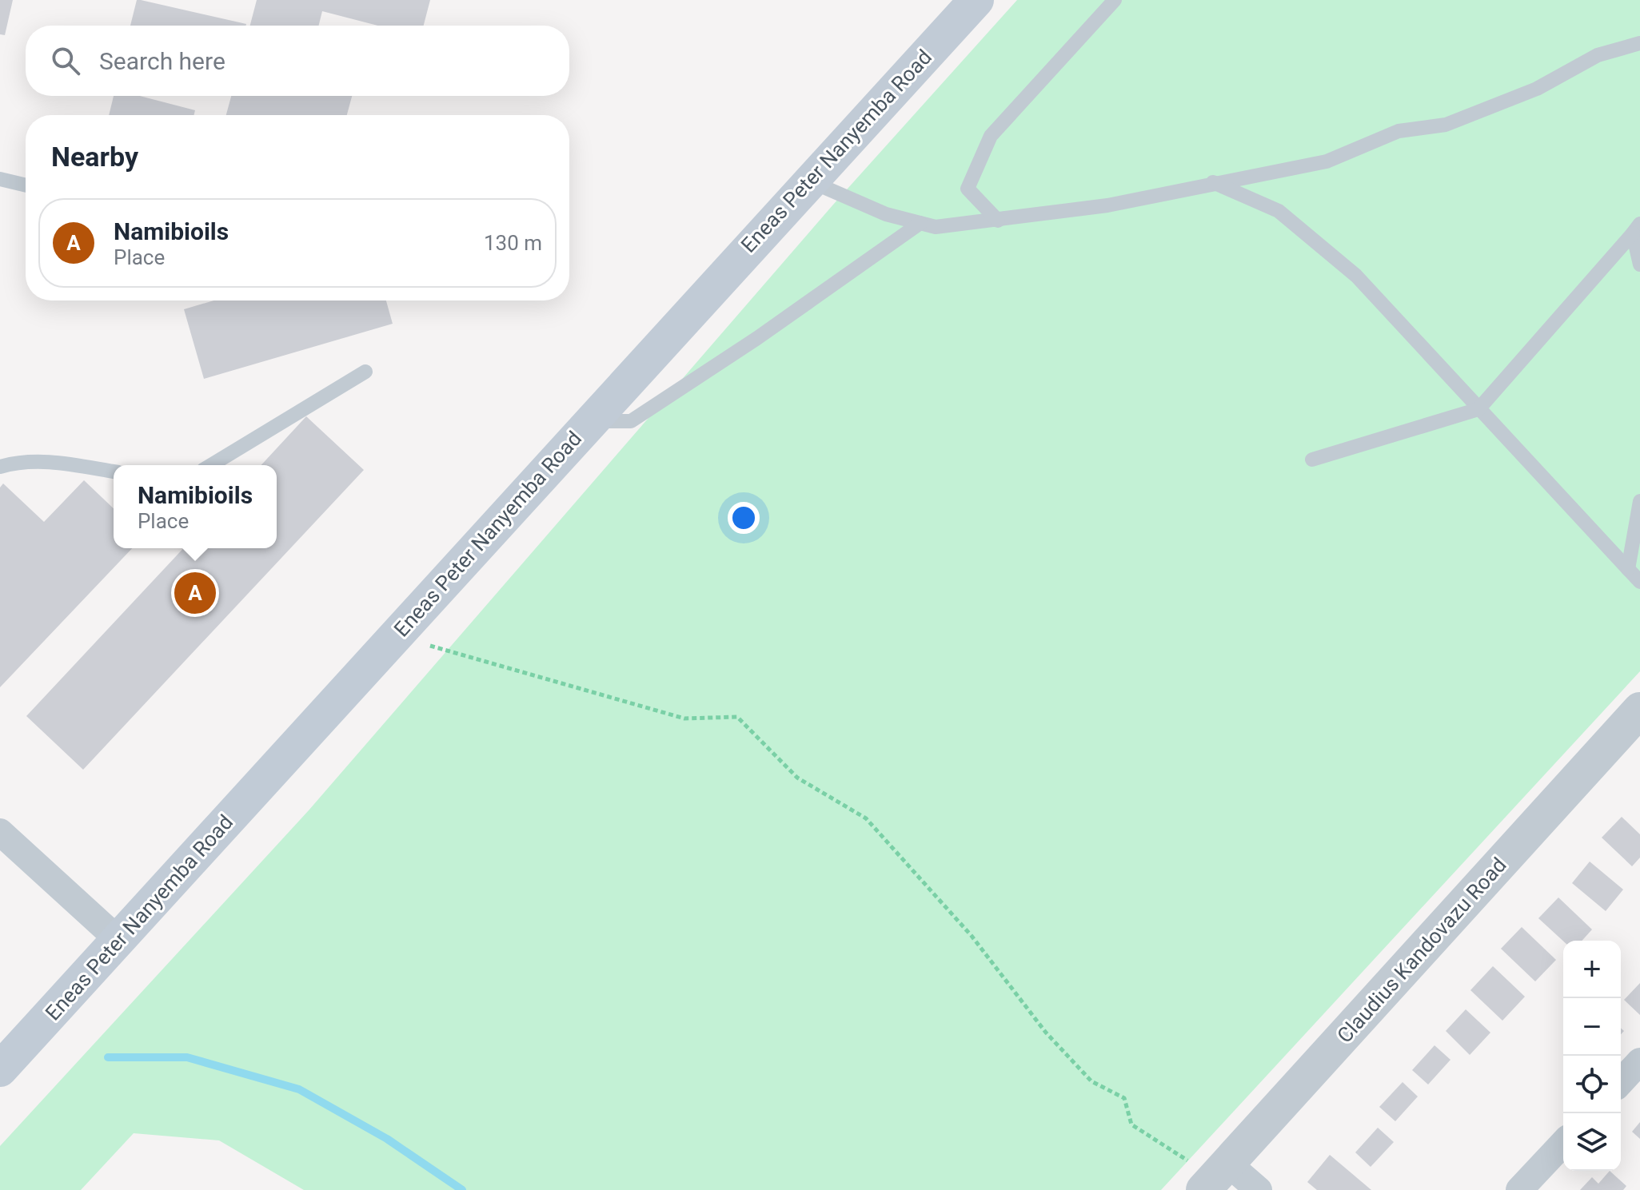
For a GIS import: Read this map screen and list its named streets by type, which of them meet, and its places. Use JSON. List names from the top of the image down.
{
  "streets": {
    "main road": ["Eneas Peter Nanyemba Road"],
    "street": ["Claudius Kandovazu Road"]
  },
  "page": {
    "search": "Search here",
    "heading": "Nearby",
    "list": [
      {
        "mark": "A",
        "name": "Namibioils",
        "note": "Place",
        "value": "130 m"
      }
    ],
    "popup": ["Namibioils", "Place"],
    "pins": "A",
    "map_buttons": ["+", "−"]
  }
}
